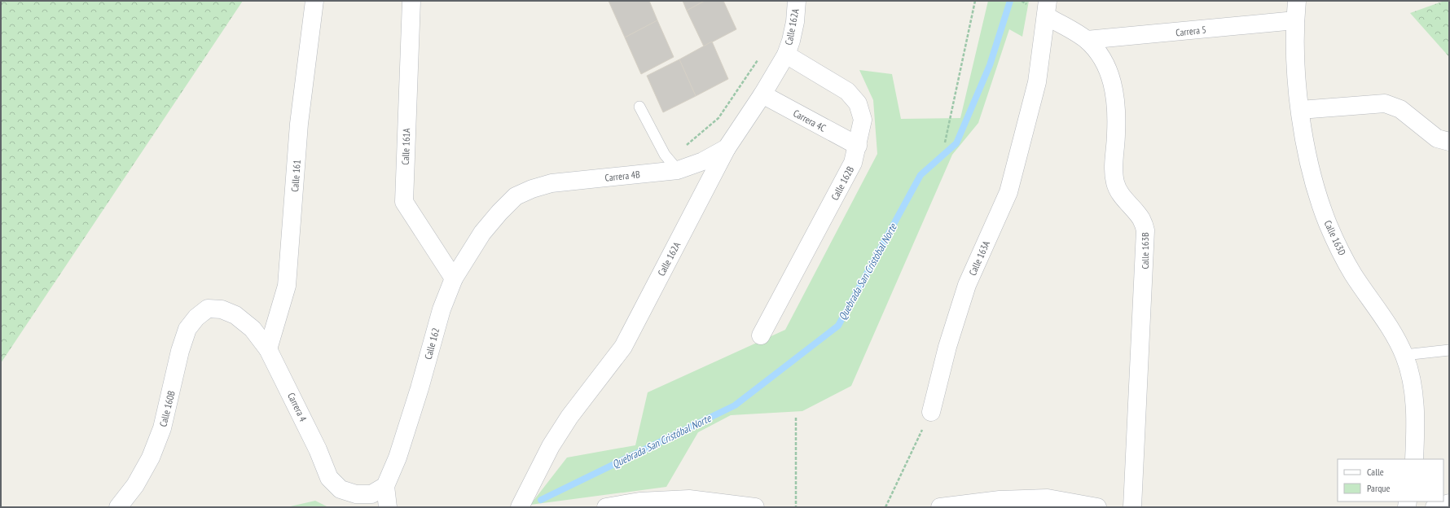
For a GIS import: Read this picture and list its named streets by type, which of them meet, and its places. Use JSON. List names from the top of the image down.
{
  "streets": {
    "street": [
      "Calle 162A",
      "Carrera 5",
      "Carrera 4C",
      "Calle 161A",
      "Calle 161",
      "Carrera 4B",
      "Calle 162B",
      "Calle 163D",
      "Calle 163B",
      "Calle 163A",
      "Calle 162",
      "Carrera 4",
      "Calle 160B"
    ]
  },
  "crossings": [
    ["Calle 162A", "Carrera 4C"],
    ["Calle 162A", "Carrera 4B"],
    ["Calle 162A", "Calle 162B"],
    ["Carrera 5", "Calle 163D"],
    ["Carrera 5", "Calle 163B"],
    ["Carrera 4C", "Calle 162B"],
    ["Calle 161A", "Calle 162"],
    ["Calle 161", "Carrera 4"],
    ["Carrera 4B", "Calle 162"],
    ["Calle 163B", "Calle 163A"],
    ["Calle 162", "Carrera 4"],
    ["Carrera 4", "Calle 160B"]
  ],
  "water": ["Quebrada San Cristóbal Norte"],
  "legend": ["Calle", "Parque"]
}
